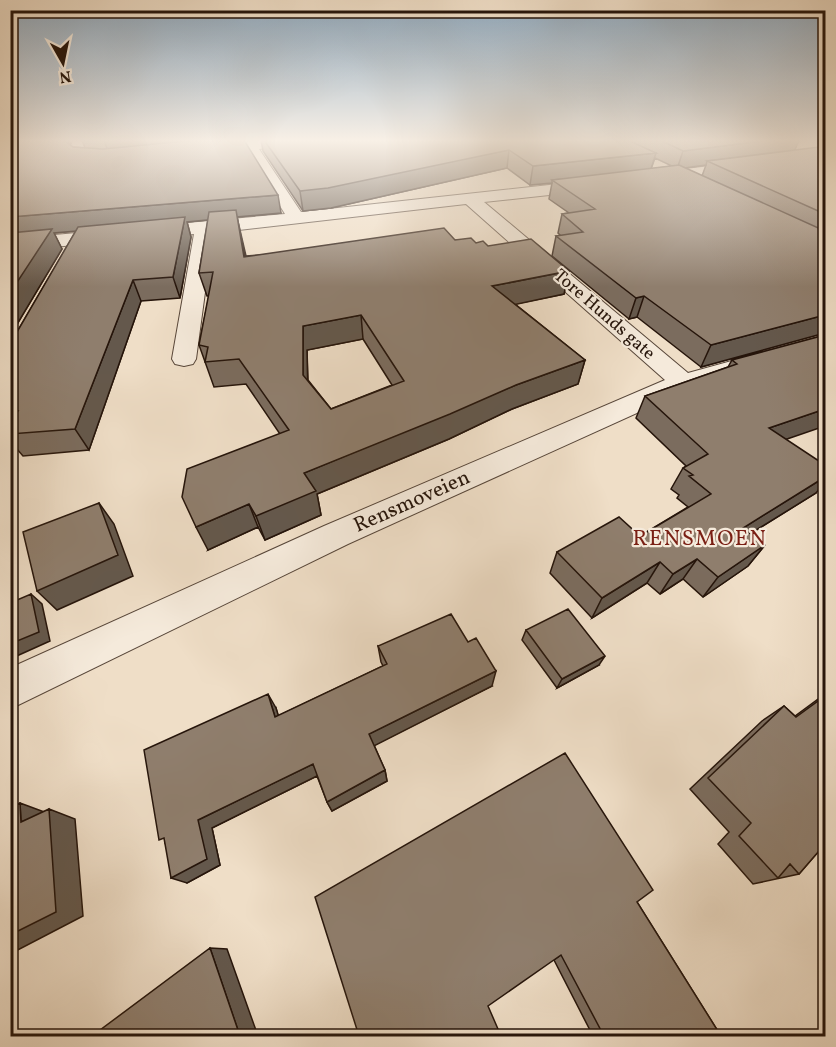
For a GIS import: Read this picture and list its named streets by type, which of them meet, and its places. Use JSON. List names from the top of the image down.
{
  "streets": {
    "street": ["Tore Hunds gate", "Rensmoveien"]
  },
  "crossings": [
    ["Tore Hunds gate", "Rensmoveien"]
  ],
  "districts": ["RENSMOEN"],
  "north": "bottom"
}
